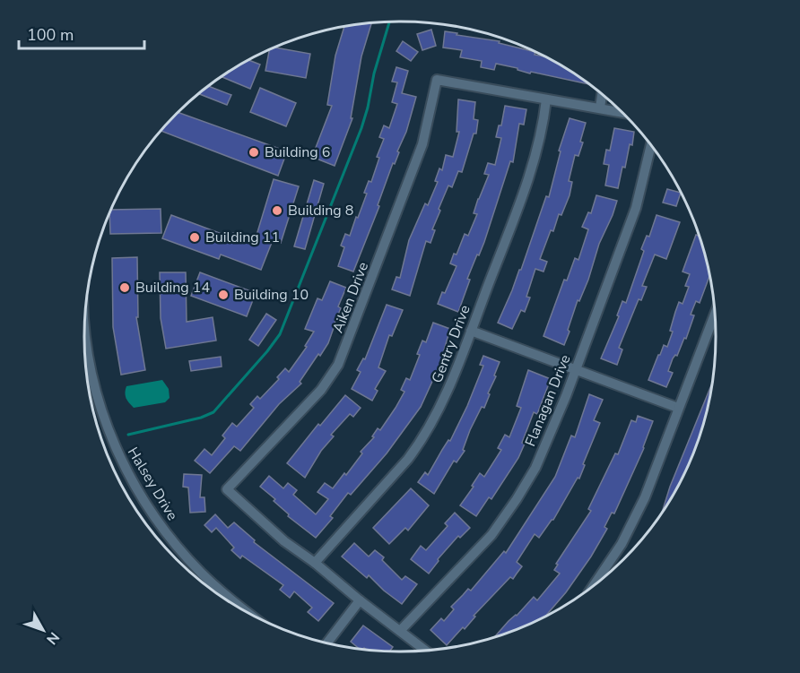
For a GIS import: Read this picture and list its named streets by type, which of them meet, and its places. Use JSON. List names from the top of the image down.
{
  "streets": {
    "street": [
      "Aiken Drive",
      "Gentry Drive",
      "Flanagan Drive",
      "Halsey Drive"
    ]
  },
  "crossings": [
    ["Aiken Drive", "Gentry Drive"]
  ],
  "places": [
    "Building 6",
    "Building 8",
    "Building 11",
    "Building 14",
    "Building 10"
  ],
  "scale_bar": "100 m",
  "north": "bottom right"
}
